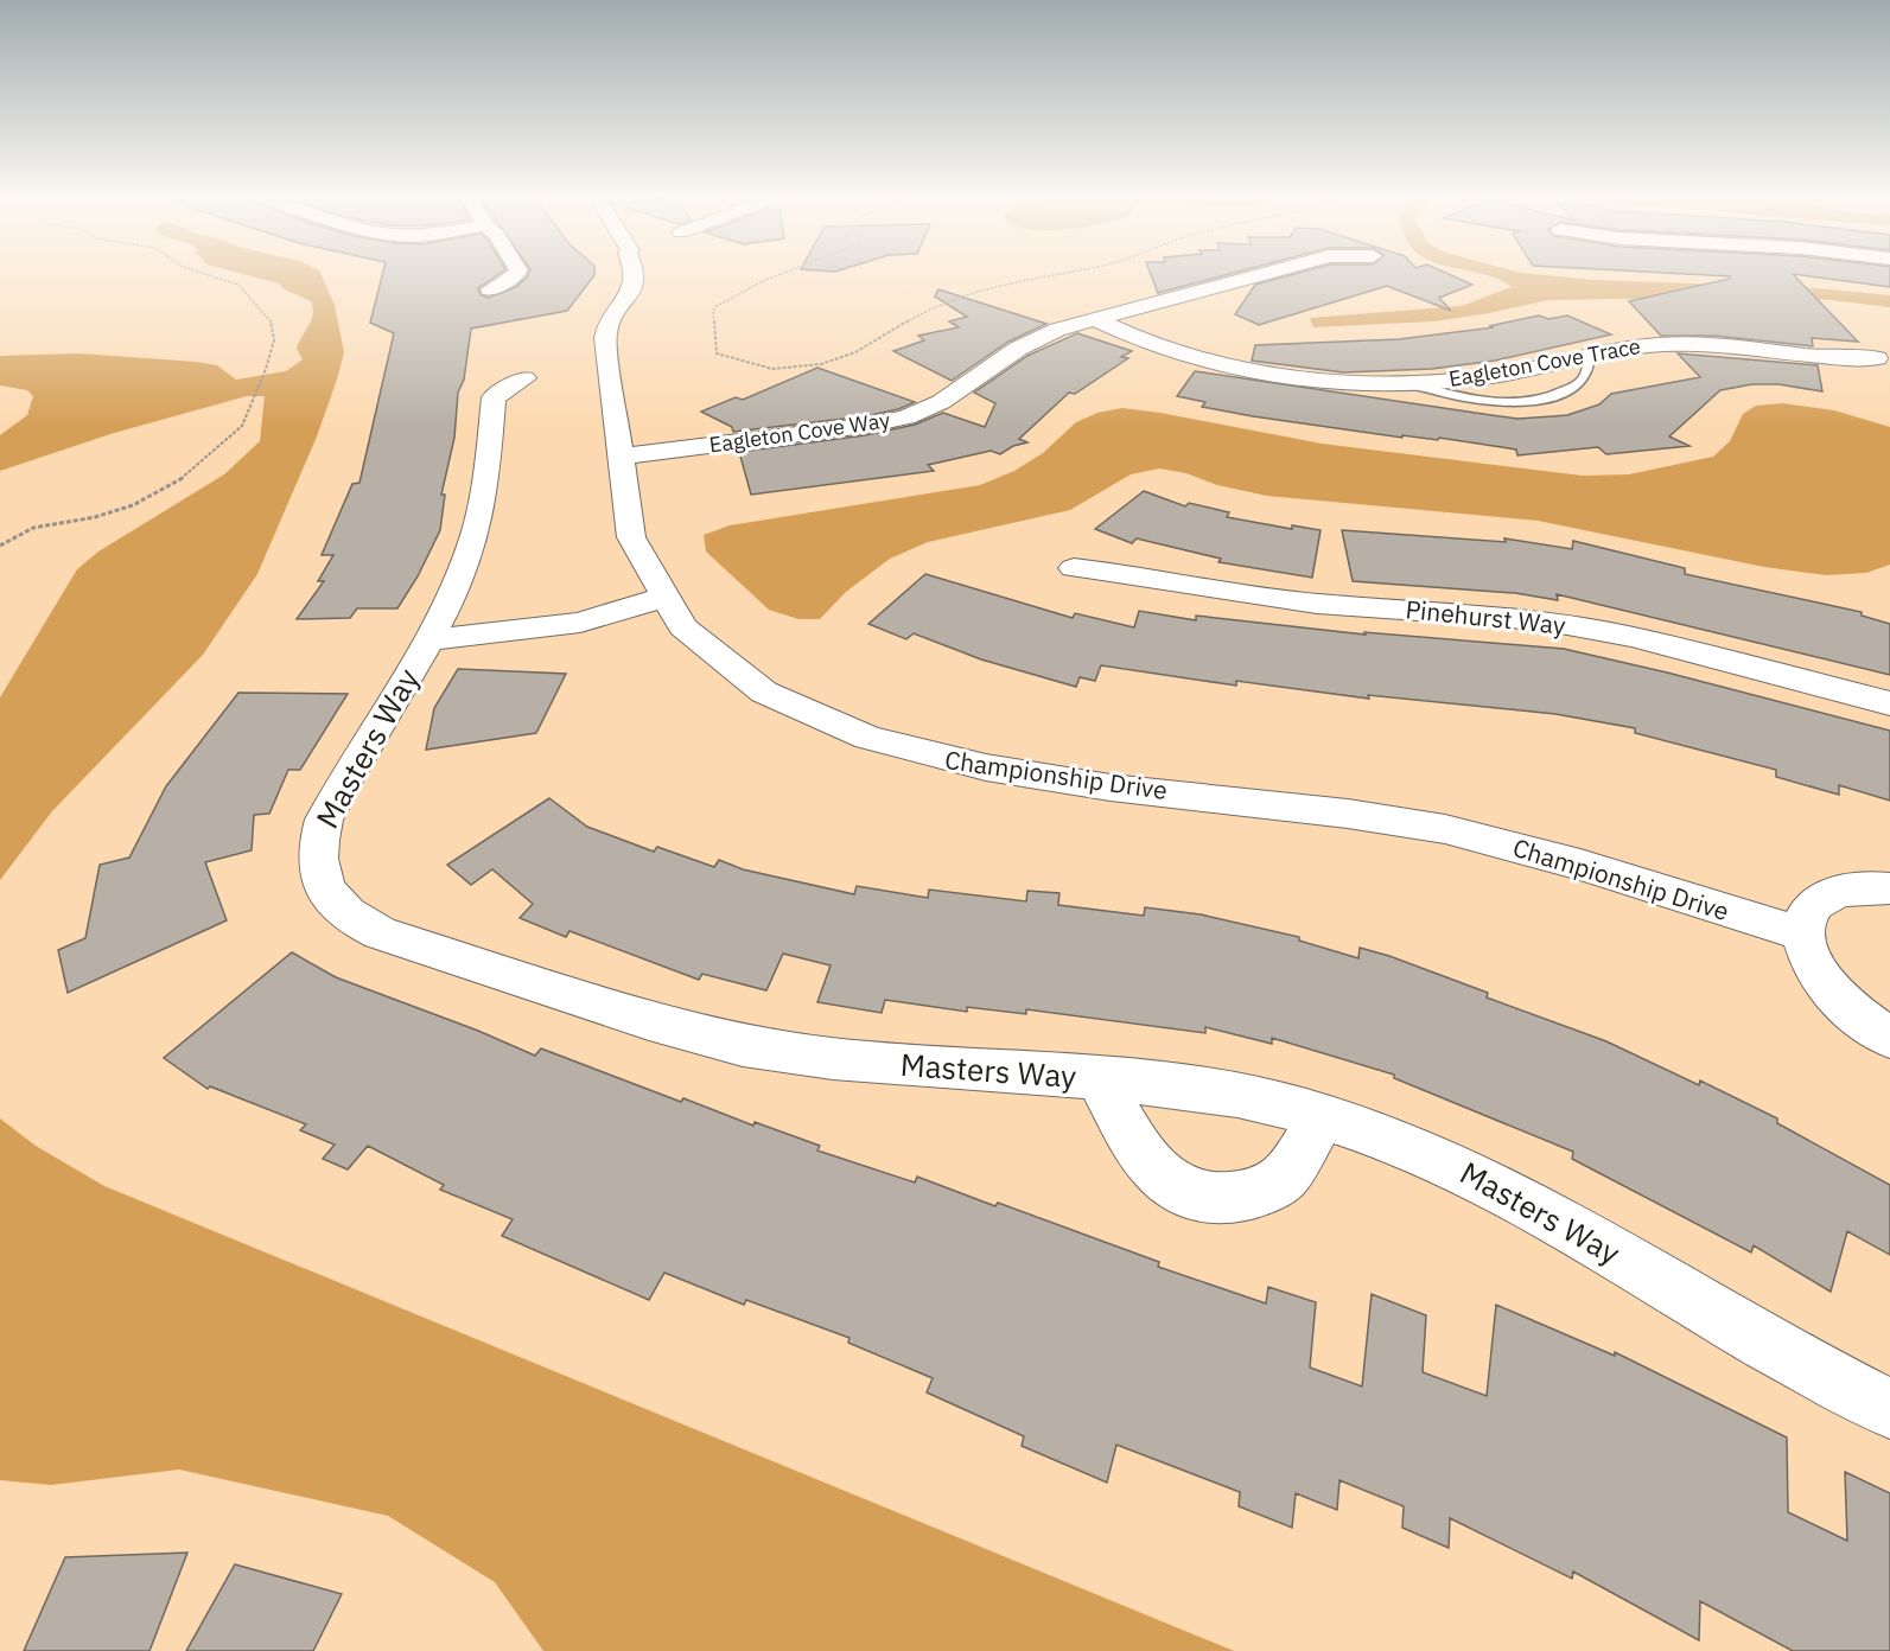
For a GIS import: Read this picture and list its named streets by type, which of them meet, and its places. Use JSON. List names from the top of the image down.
{
  "streets": {
    "street": [
      "Eagleton Cove Trace",
      "Eagleton Cove Way",
      "Pinehurst Way",
      "Masters Way",
      "Championship Drive"
    ]
  },
  "crossings": [
    ["Eagleton Cove Trace", "Eagleton Cove Way"],
    ["Eagleton Cove Way", "Championship Drive"],
    ["Masters Way", "Championship Drive"]
  ]
}
